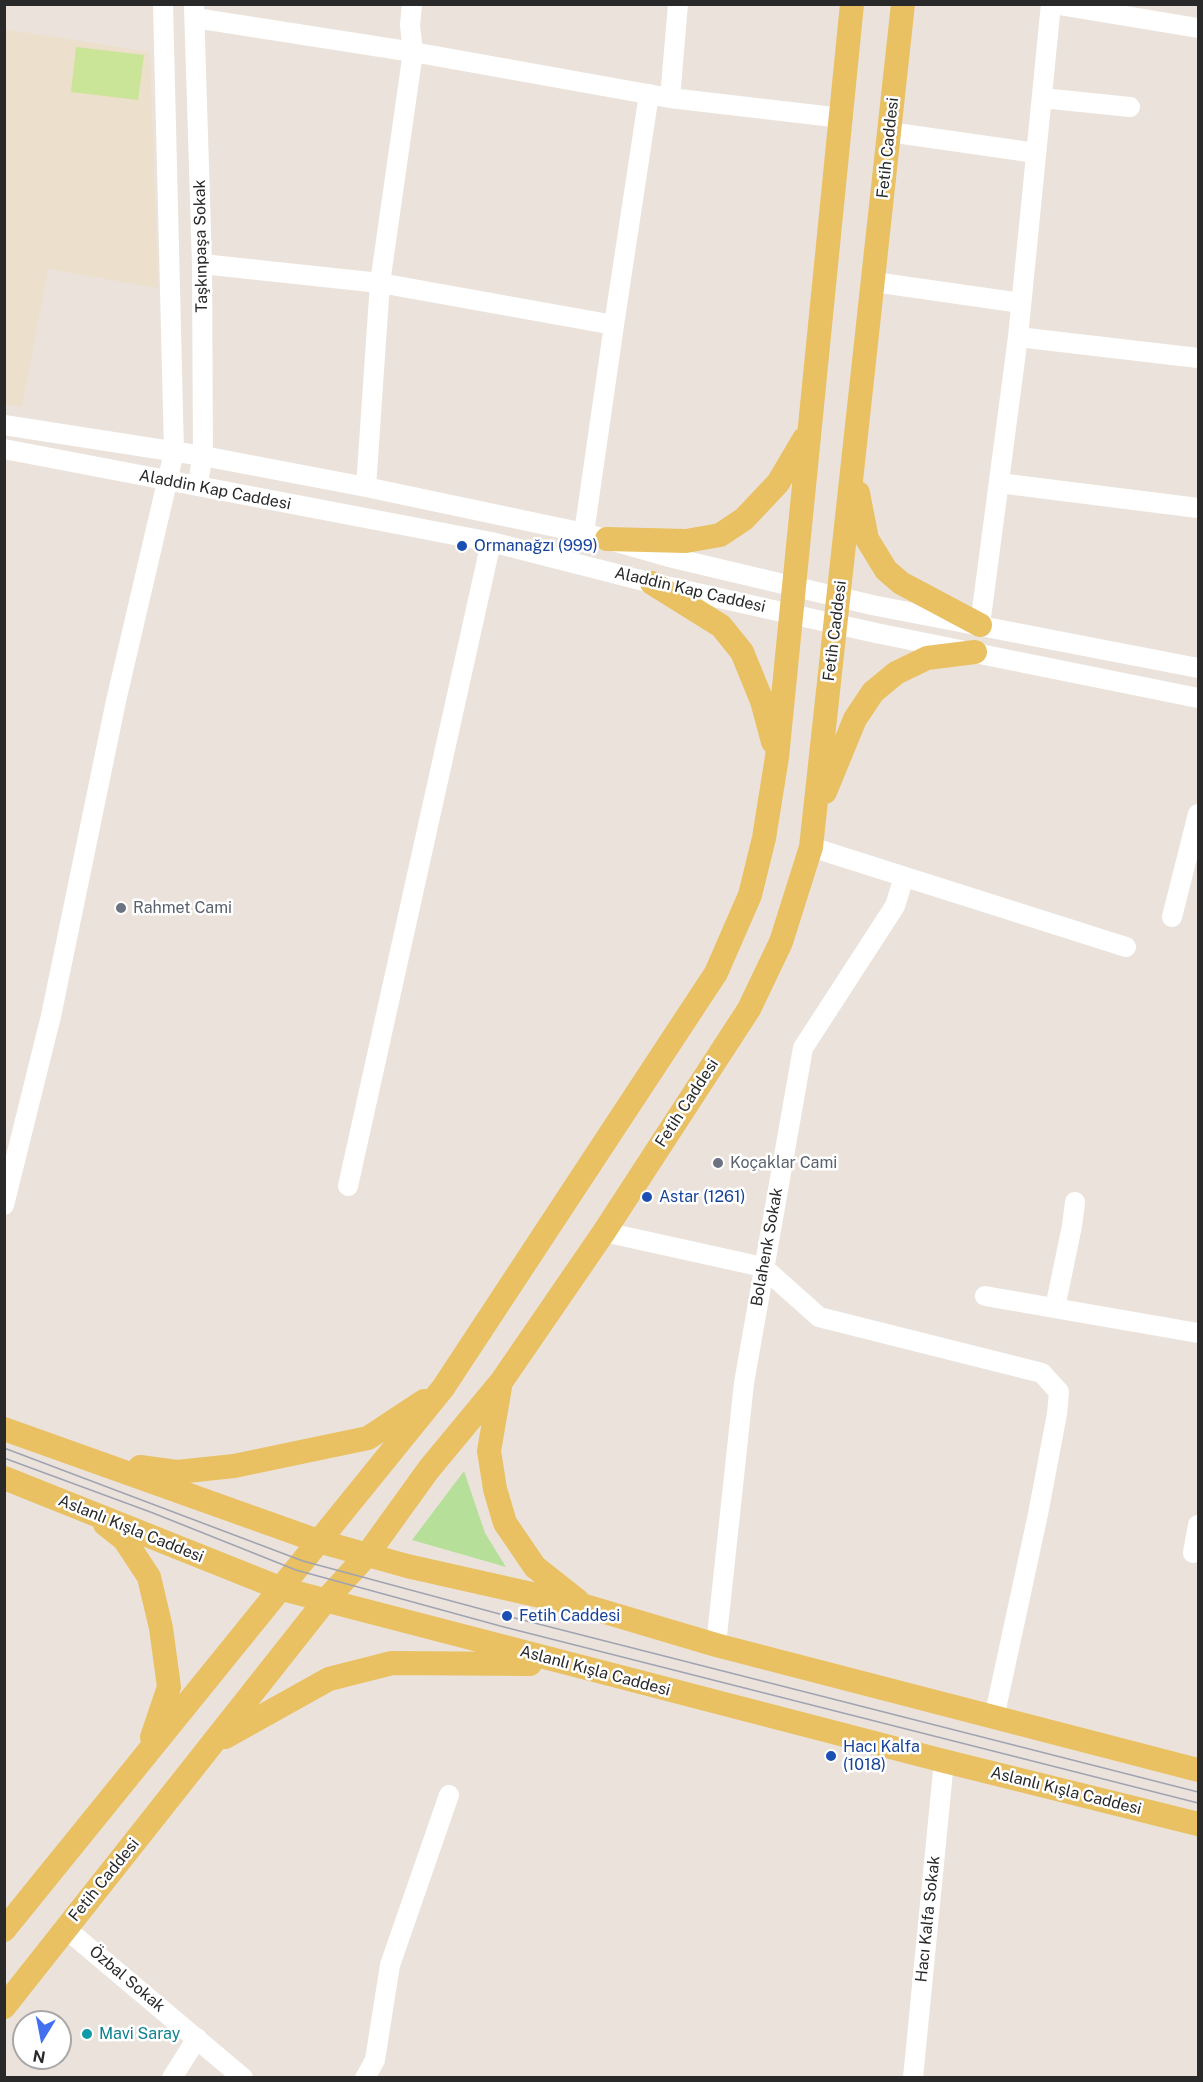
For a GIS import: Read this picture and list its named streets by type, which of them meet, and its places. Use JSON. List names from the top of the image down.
{
  "streets": {
    "main road": ["Fetih Caddesi", "Aslanlı Kışla Caddesi"],
    "street": [
      "Taşkınpaşa Sokak",
      "Aladdin Kap Caddesi",
      "Bolahenk Sokak",
      "Hacı Kalfa Sokak",
      "Özbal Sokak"
    ]
  },
  "crossings": [
    ["Fetih Caddesi", "Aladdin Kap Caddesi"],
    ["Fetih Caddesi", "Aslanlı Kışla Caddesi"],
    ["Fetih Caddesi", "Özbal Sokak"],
    ["Taşkınpaşa Sokak", "Aladdin Kap Caddesi"],
    ["Aslanlı Kışla Caddesi", "Hacı Kalfa Sokak"]
  ],
  "places": [
    "Ormanağzı (999)",
    "Rahmet Cami",
    "Koçaklar Cami",
    "Astar (1261)",
    "Fetih Caddesi",
    "Hacı Kalfa (1018)",
    "Mavi Saray"
  ],
  "north": "bottom"
}
